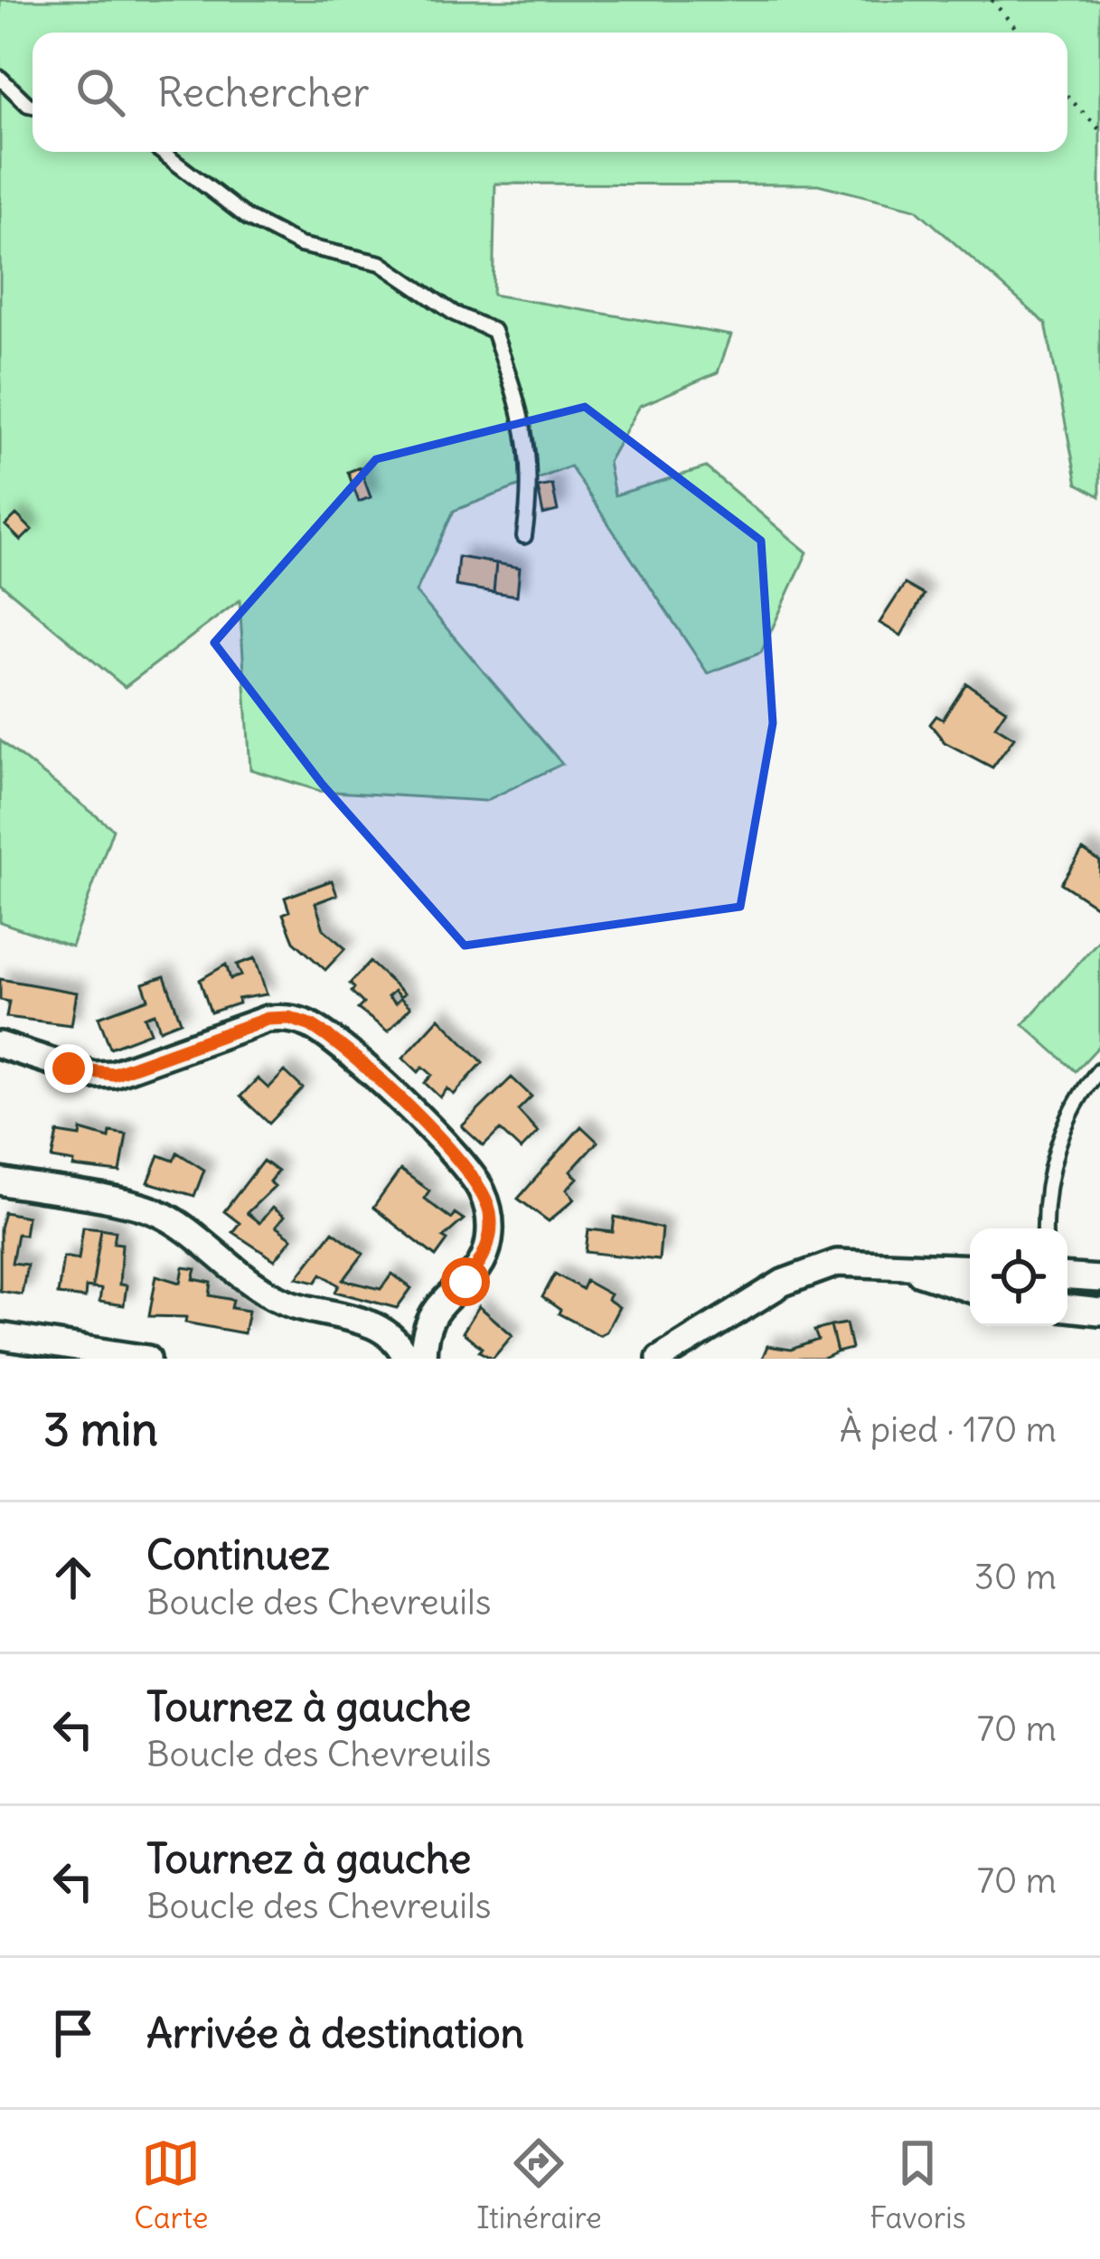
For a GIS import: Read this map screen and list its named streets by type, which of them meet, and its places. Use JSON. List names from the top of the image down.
{
  "page": {
    "search": "Rechercher",
    "heading": ["3 min", "À pied · 170 m"],
    "list": [
      ["Continuez", "Boucle des Chevreuils", "30 m"],
      ["Tournez à gauche", "Boucle des Chevreuils", "70 m"],
      ["Tournez à gauche", "Boucle des Chevreuils", "70 m"],
      "Arrivée à destination"
    ],
    "nav": ["Carte", "Itinéraire", "Favoris"]
  }
}
